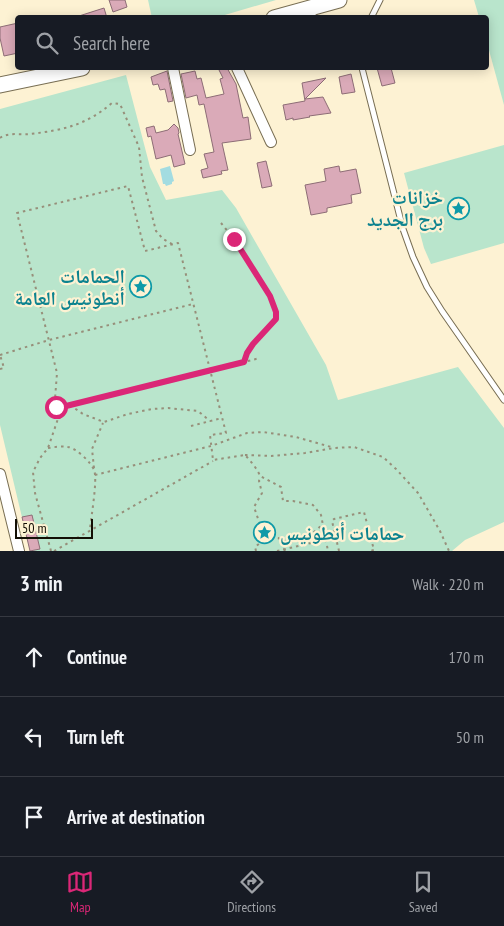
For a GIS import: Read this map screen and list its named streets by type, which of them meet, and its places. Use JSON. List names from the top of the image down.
{
  "places": {
    "place": ["خزانات برج الجديد", "الحمامات أنطونيس العامة", "حمامات أنطونيس"]
  },
  "scale_bar": "50 m",
  "page": {
    "search": "Search here",
    "scale": "50 m",
    "heading": ["3 min", "Walk · 220 m"],
    "list": [
      ["Continue", "170 m"],
      ["Turn left", "50 m"],
      "Arrive at destination"
    ],
    "nav": ["Map", "Directions", "Saved"]
  }
}
